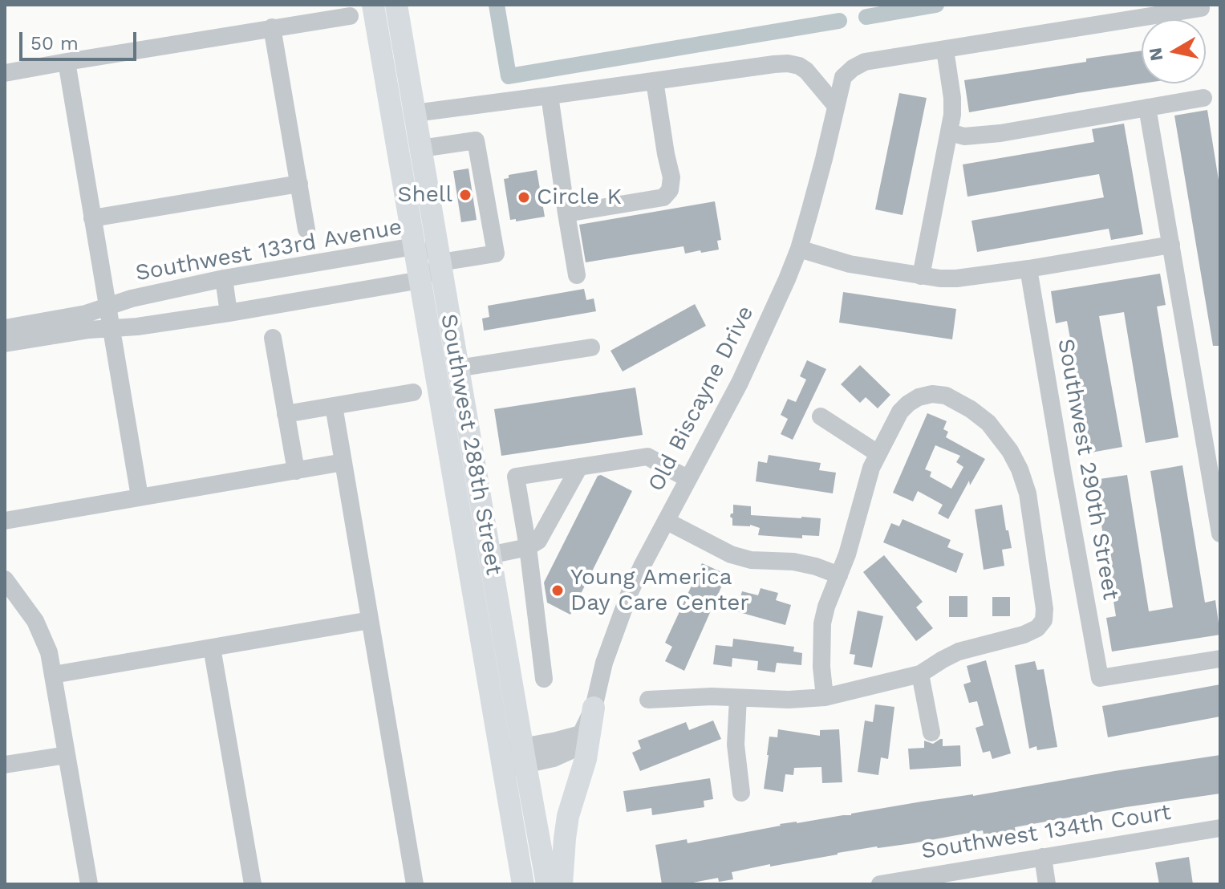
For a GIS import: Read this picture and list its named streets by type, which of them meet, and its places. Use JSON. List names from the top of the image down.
{
  "streets": {
    "main road": ["Southwest 288th Street"],
    "street": [
      "Southwest 133rd Avenue",
      "Old Biscayne Drive",
      "Southwest 290th Street",
      "Southwest 134th Court"
    ]
  },
  "crossings": [
    ["Southwest 133rd Avenue", "Southwest 288th Street"],
    ["Old Biscayne Drive", "Southwest 288th Street"]
  ],
  "places": ["Shell", "Circle K", "Young America Day Care Center"],
  "scale_bar": "50 m",
  "north": "left"
}
